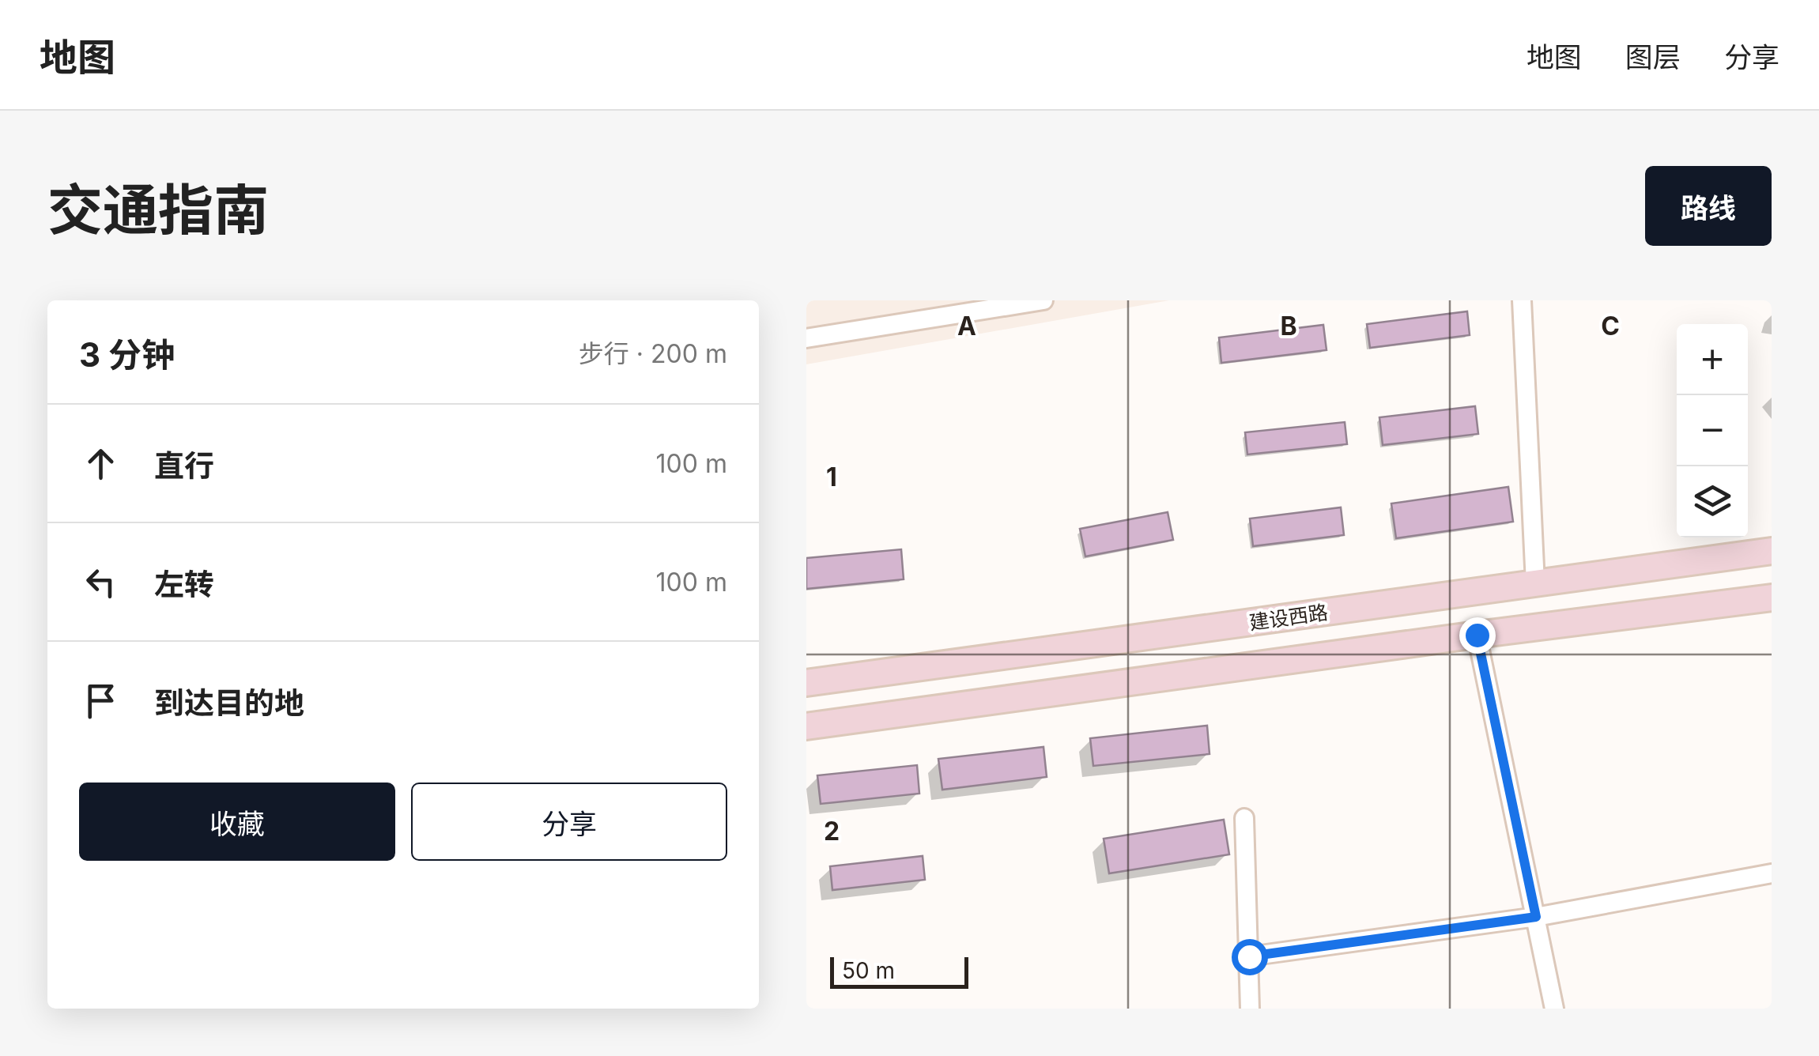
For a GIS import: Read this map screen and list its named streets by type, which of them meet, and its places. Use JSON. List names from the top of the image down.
{
  "streets": {
    "main road": ["建设西路"]
  },
  "scale_bar": "50 m",
  "page": {
    "header": "地图",
    "nav": ["地图", "图层", "分享"],
    "title": "交通指南",
    "buttons": [
      "路线",
      ["收藏", "分享"]
    ],
    "heading": ["3 分钟", "步行 · 200 m"],
    "map_buttons": ["+", "−"],
    "list": [
      ["直行", "100 m"],
      ["左转", "100 m"],
      "到达目的地"
    ],
    "scale": "50 m"
  },
  "grid": {
    "columns": ["A", "B", "C"],
    "rows": ["1", "2"]
  }
}
